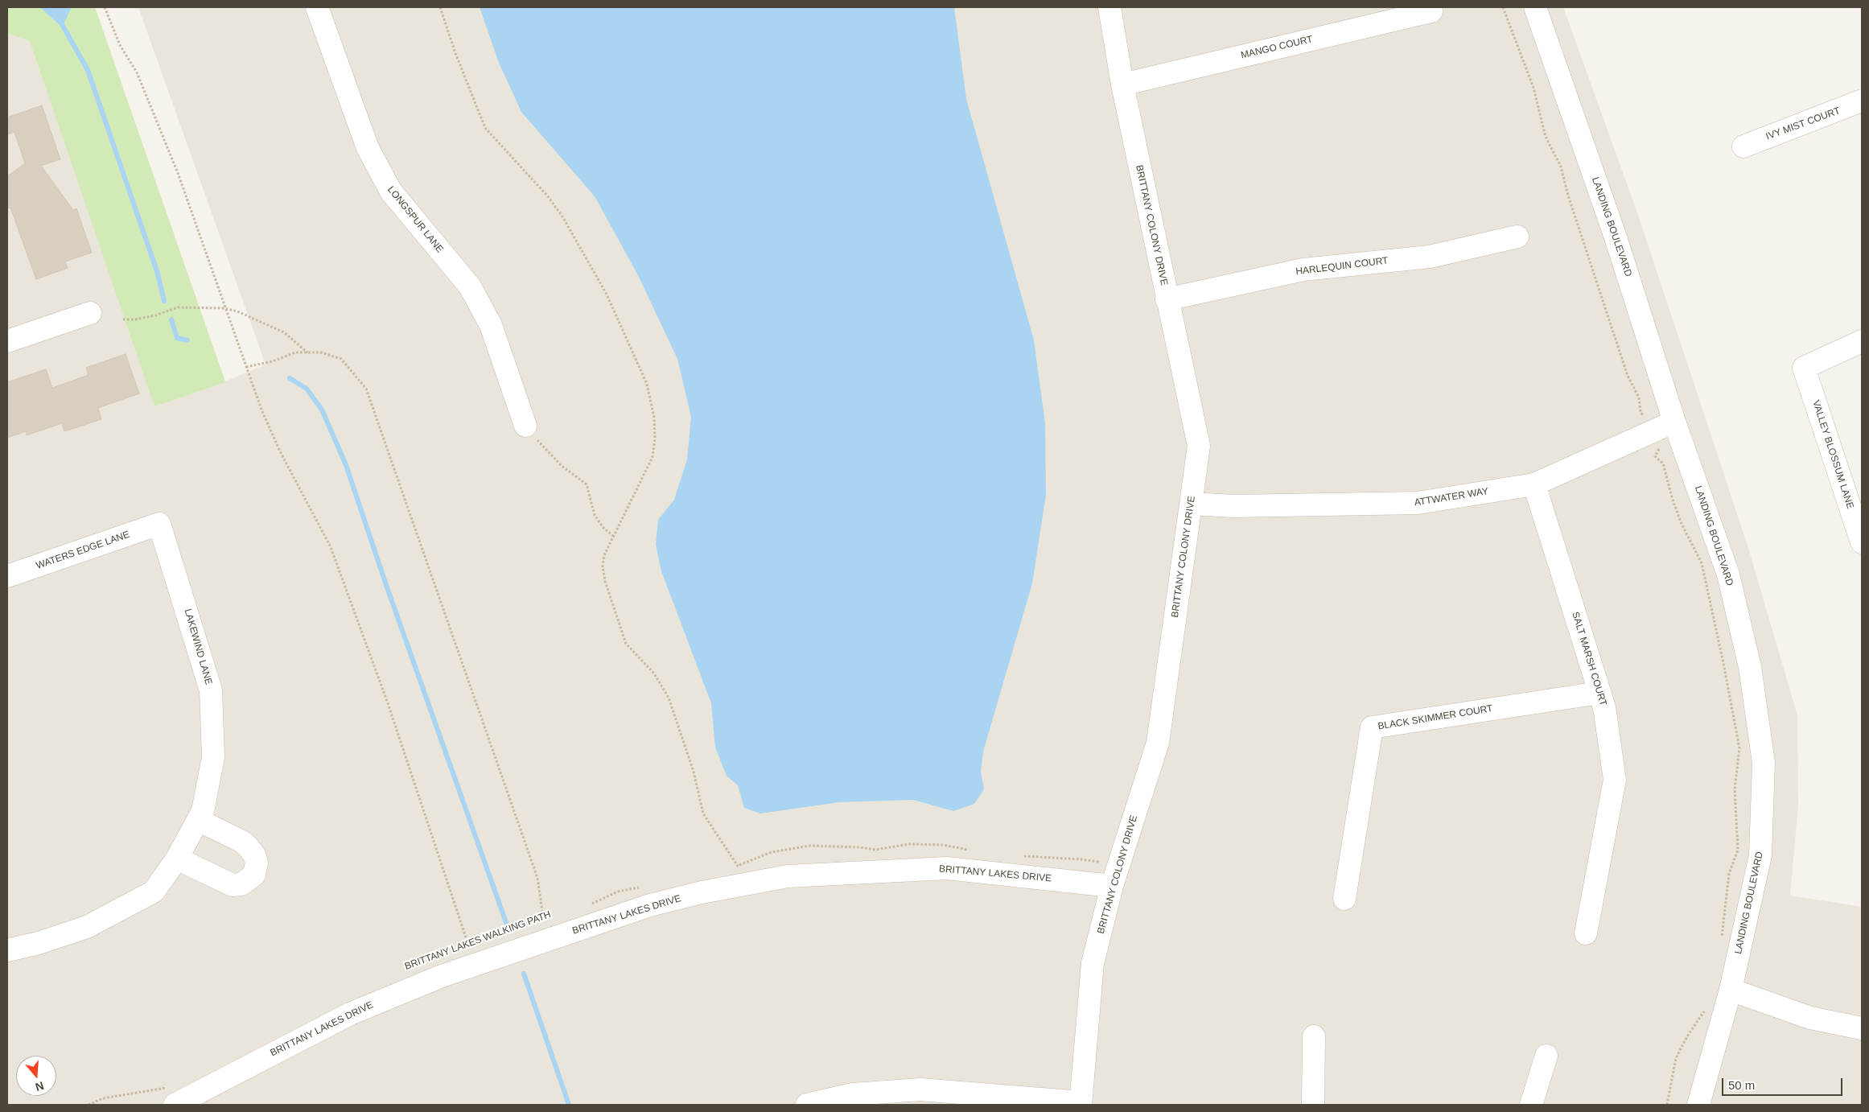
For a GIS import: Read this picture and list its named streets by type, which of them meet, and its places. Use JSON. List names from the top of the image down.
{
  "streets": {
    "street": [
      "MANGO COURT",
      "IVY MIST COURT",
      "LONGSPUR LANE",
      "BRITTANY COLONY DRIVE",
      "LANDING BOULEVARD",
      "HARLEQUIN COURT",
      "VALLEY BLOSSUM LANE",
      "ATTWATER WAY",
      "WATERS EDGE LANE",
      "LAKEWIND LANE",
      "SALT MARSH COURT",
      "BLACK SKIMMER COURT",
      "BRITTANY LAKES DRIVE"
    ],
    "path": ["BRITTANY LAKES WALKING PATH"]
  },
  "crossings": [
    ["MANGO COURT", "BRITTANY COLONY DRIVE"],
    ["BRITTANY COLONY DRIVE", "HARLEQUIN COURT"],
    ["BRITTANY COLONY DRIVE", "ATTWATER WAY"],
    ["BRITTANY COLONY DRIVE", "BRITTANY LAKES DRIVE"],
    ["LANDING BOULEVARD", "ATTWATER WAY"],
    ["ATTWATER WAY", "SALT MARSH COURT"],
    ["WATERS EDGE LANE", "LAKEWIND LANE"],
    ["SALT MARSH COURT", "BLACK SKIMMER COURT"]
  ],
  "scale_bar": "50 m",
  "north": "bottom"
}
